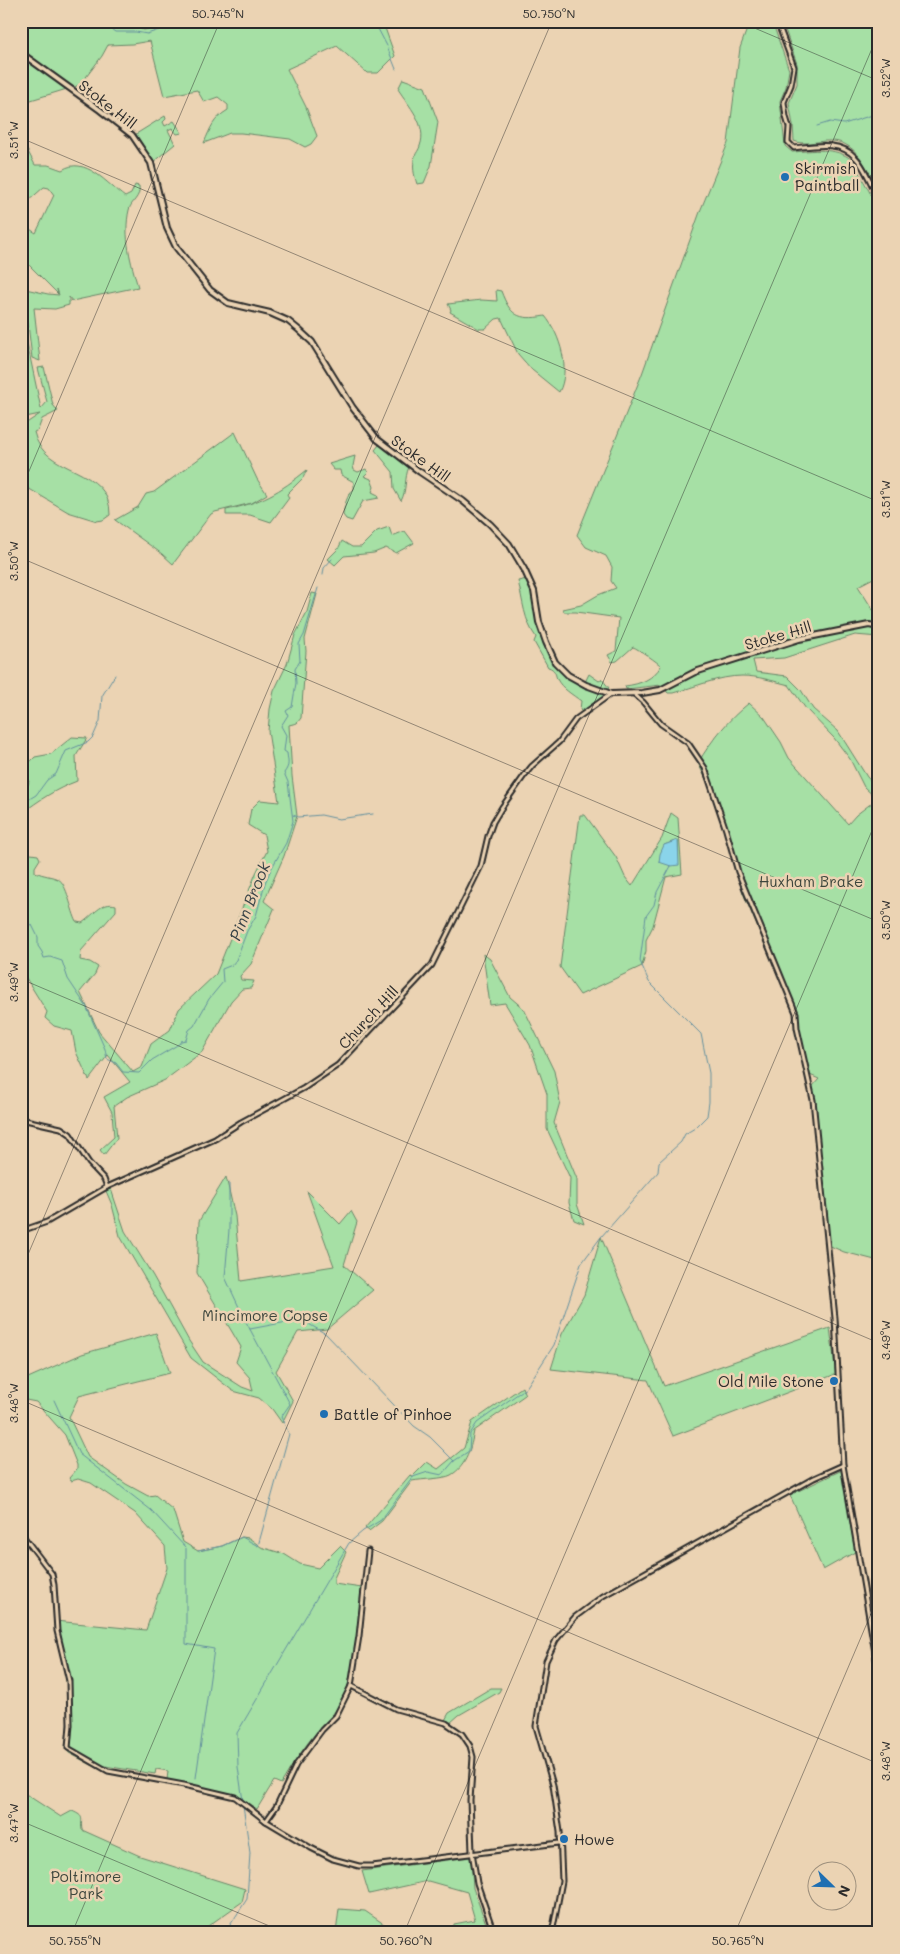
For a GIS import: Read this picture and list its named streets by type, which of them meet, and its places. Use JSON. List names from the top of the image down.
{
  "streets": {
    "street": ["Stoke Hill", "Church Hill"]
  },
  "crossings": [
    ["Stoke Hill", "Church Hill"]
  ],
  "water": ["Pinn Brook"],
  "parks": ["Huxham Brake", "Mincimore Copse", "Poltimore Park"],
  "places": [
    "Skirmish Paintball",
    "Old Mile Stone",
    "Battle of Pinhoe",
    "Howe"
  ],
  "north": "bottom right",
  "coordinates": [
    "50.745°N",
    "50.750°N",
    "3.52°W",
    "3.51°W",
    "3.50°W",
    "3.49°W",
    "3.48°W",
    "3.47°W",
    "50.755°N",
    "50.760°N",
    "50.765°N"
  ]
}
